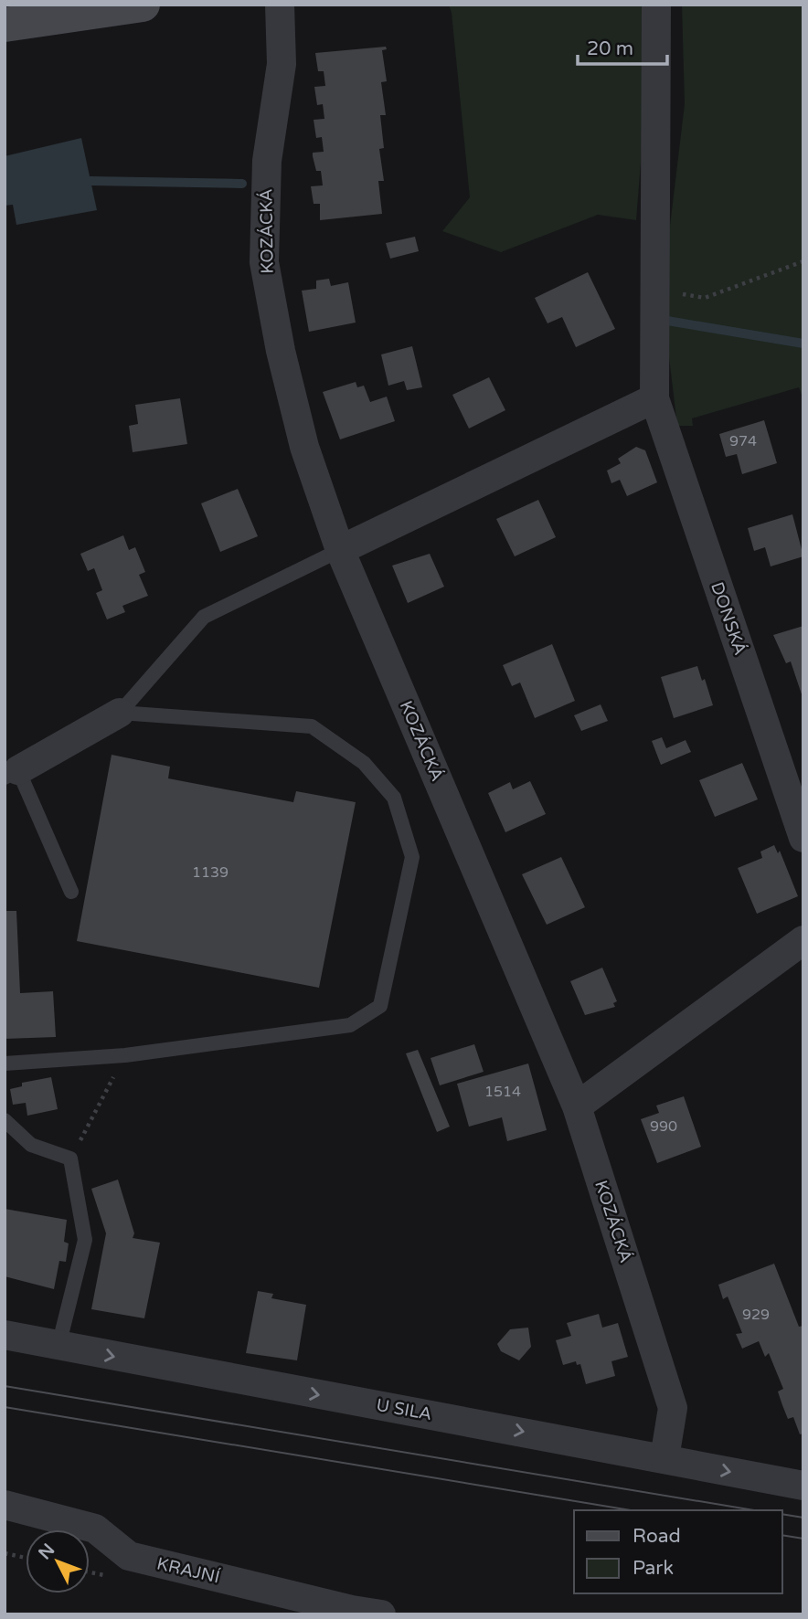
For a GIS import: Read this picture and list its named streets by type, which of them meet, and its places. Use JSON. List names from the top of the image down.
{
  "streets": {
    "street": [
      "KOZÁCKÁ",
      "DONSKÁ",
      "U SILA",
      "KRAJNÍ"
    ]
  },
  "crossings": [
    ["KOZÁCKÁ", "U SILA"]
  ],
  "one_way": ["U SILA"],
  "house_numbers": [
    "974",
    "1139",
    "1514",
    "990",
    "929"
  ],
  "legend": ["Road", "Park"],
  "scale_bar": "20 m",
  "north": "top left"
}
